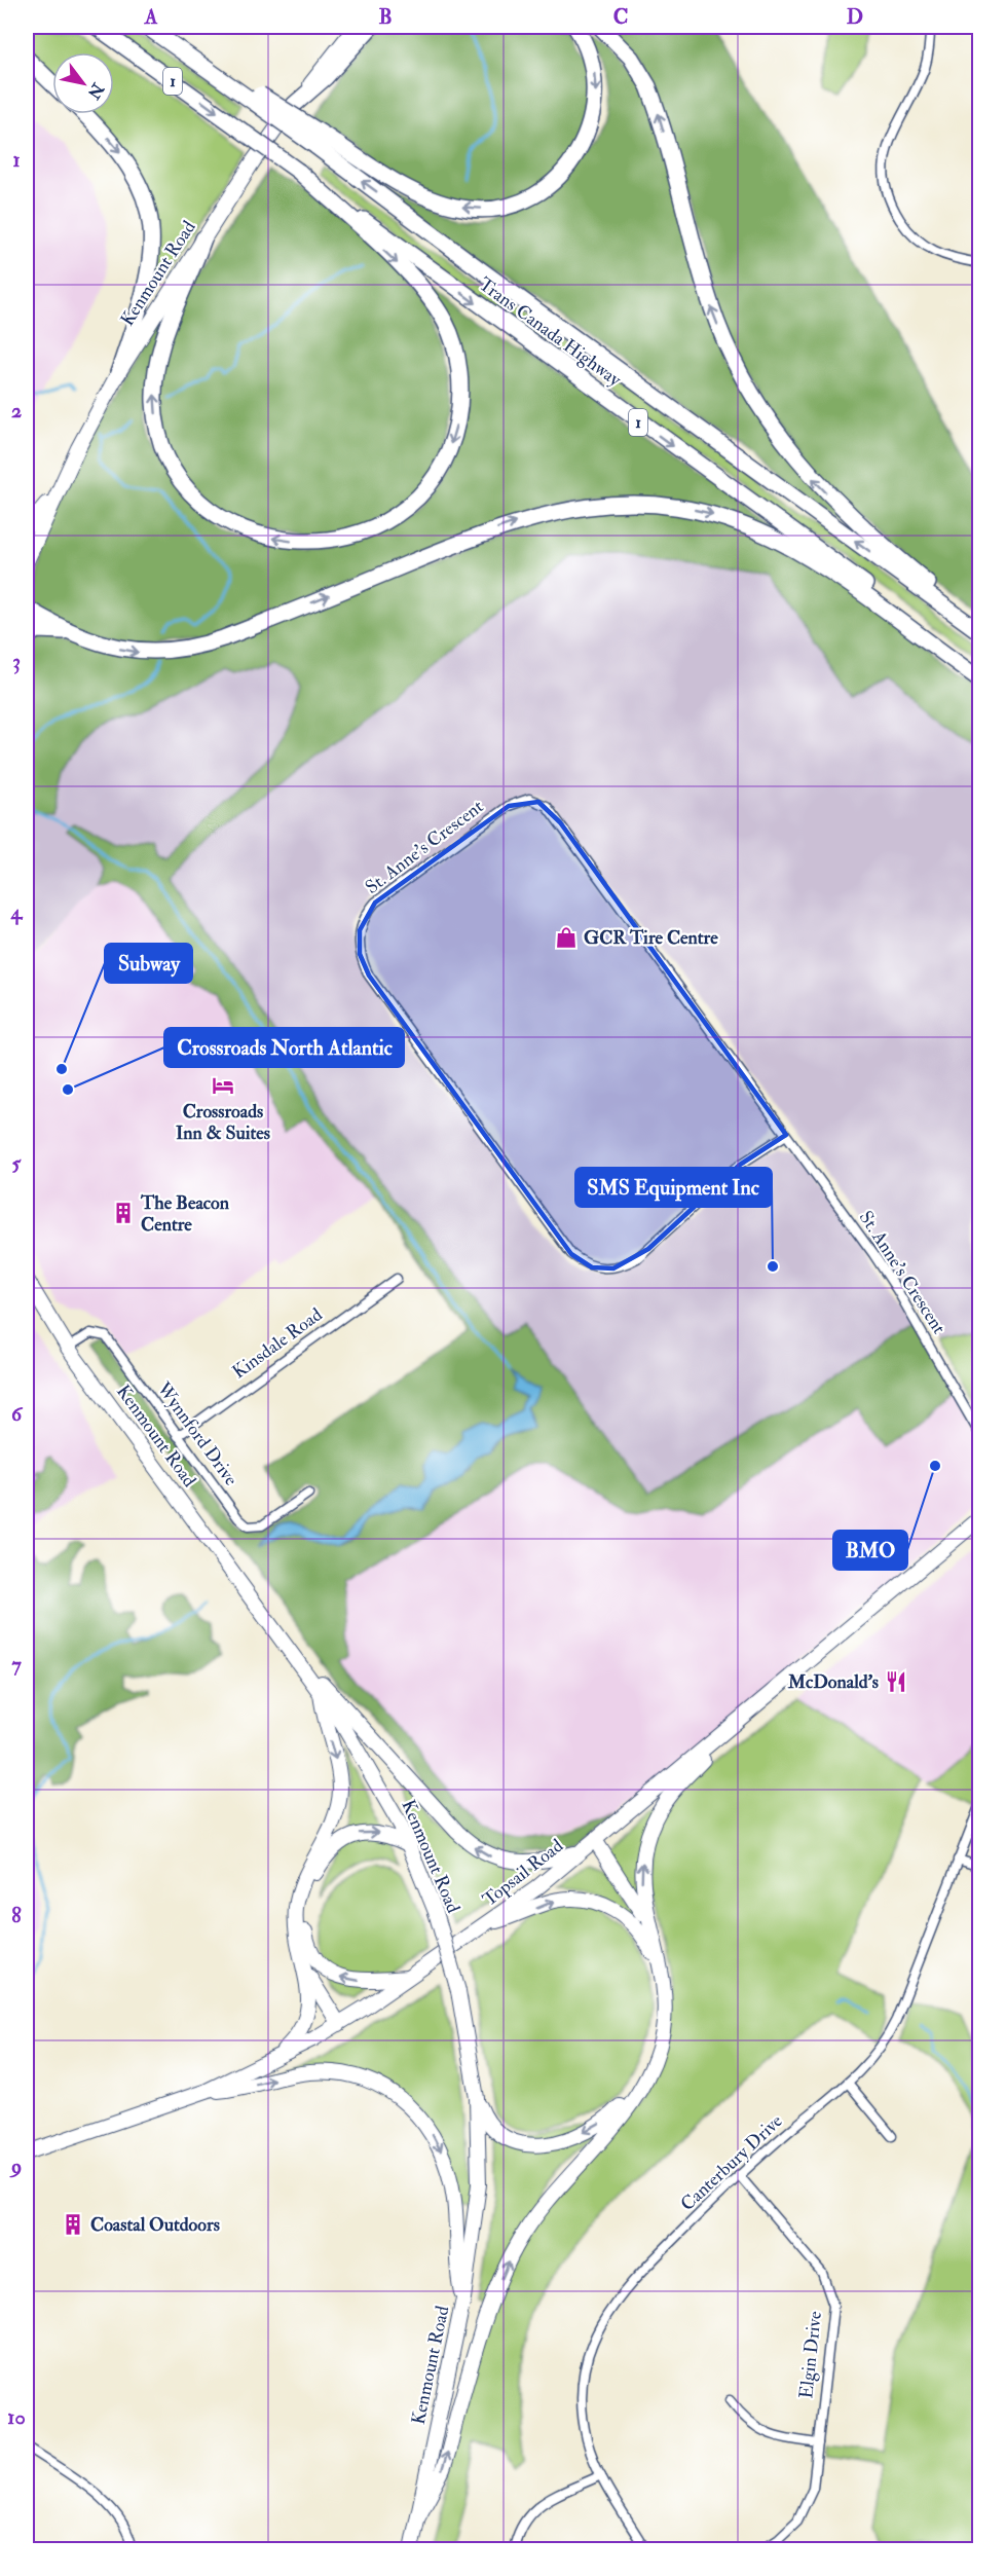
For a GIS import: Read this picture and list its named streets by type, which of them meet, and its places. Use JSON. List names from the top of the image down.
{
  "streets": {
    "highway": ["1", "Trans Canada Highway"],
    "main road": ["Kenmount Road", "Topsail Road"],
    "street": [
      "St. Anne's Crescent",
      "Kinsdale Road",
      "Wynnford Drive",
      "Canterbury Drive",
      "Elgin Drive"
    ]
  },
  "crossings": [
    ["Kenmount Road", "Wynnford Drive"],
    ["Kinsdale Road", "Wynnford Drive"],
    ["Canterbury Drive", "Elgin Drive"]
  ],
  "places": {
    "shop": ["GCR Tire Centre"],
    "other": [
      "Subway",
      "Crossroads North Atlantic",
      "SMS Equipment Inc",
      "BMO"
    ],
    "hotel": ["Crossroads Inn & Suites"],
    "building": ["The Beacon Centre", "Coastal Outdoors"],
    "restaurant": ["McDonald's"]
  },
  "north": "bottom right",
  "grid": {
    "columns": [
      "A",
      "B",
      "C",
      "D"
    ],
    "rows": [
      "1",
      "2",
      "3",
      "4",
      "5",
      "6",
      "7",
      "8",
      "9",
      "10"
    ]
  }
}
